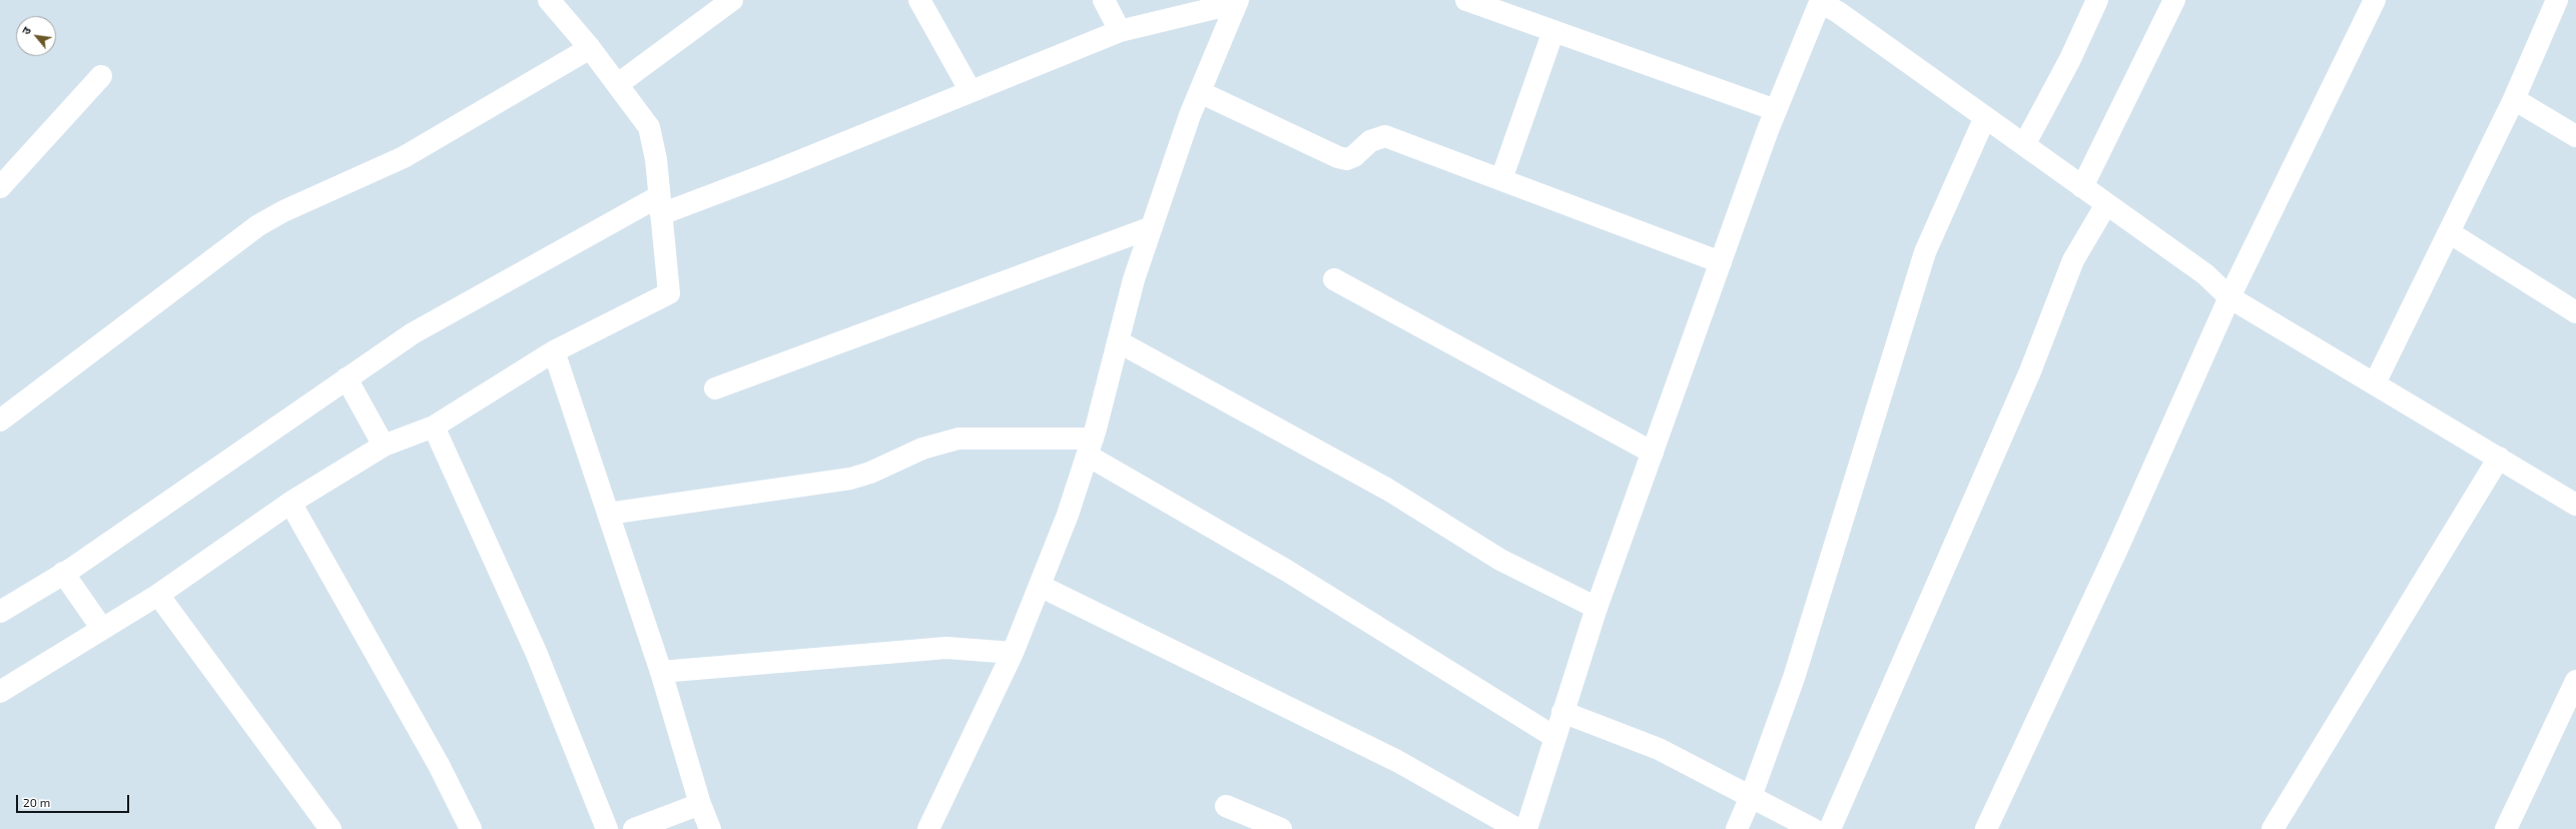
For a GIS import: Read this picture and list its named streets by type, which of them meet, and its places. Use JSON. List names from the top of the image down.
{
  "scale_bar": "20 m",
  "north": "top left"
}
